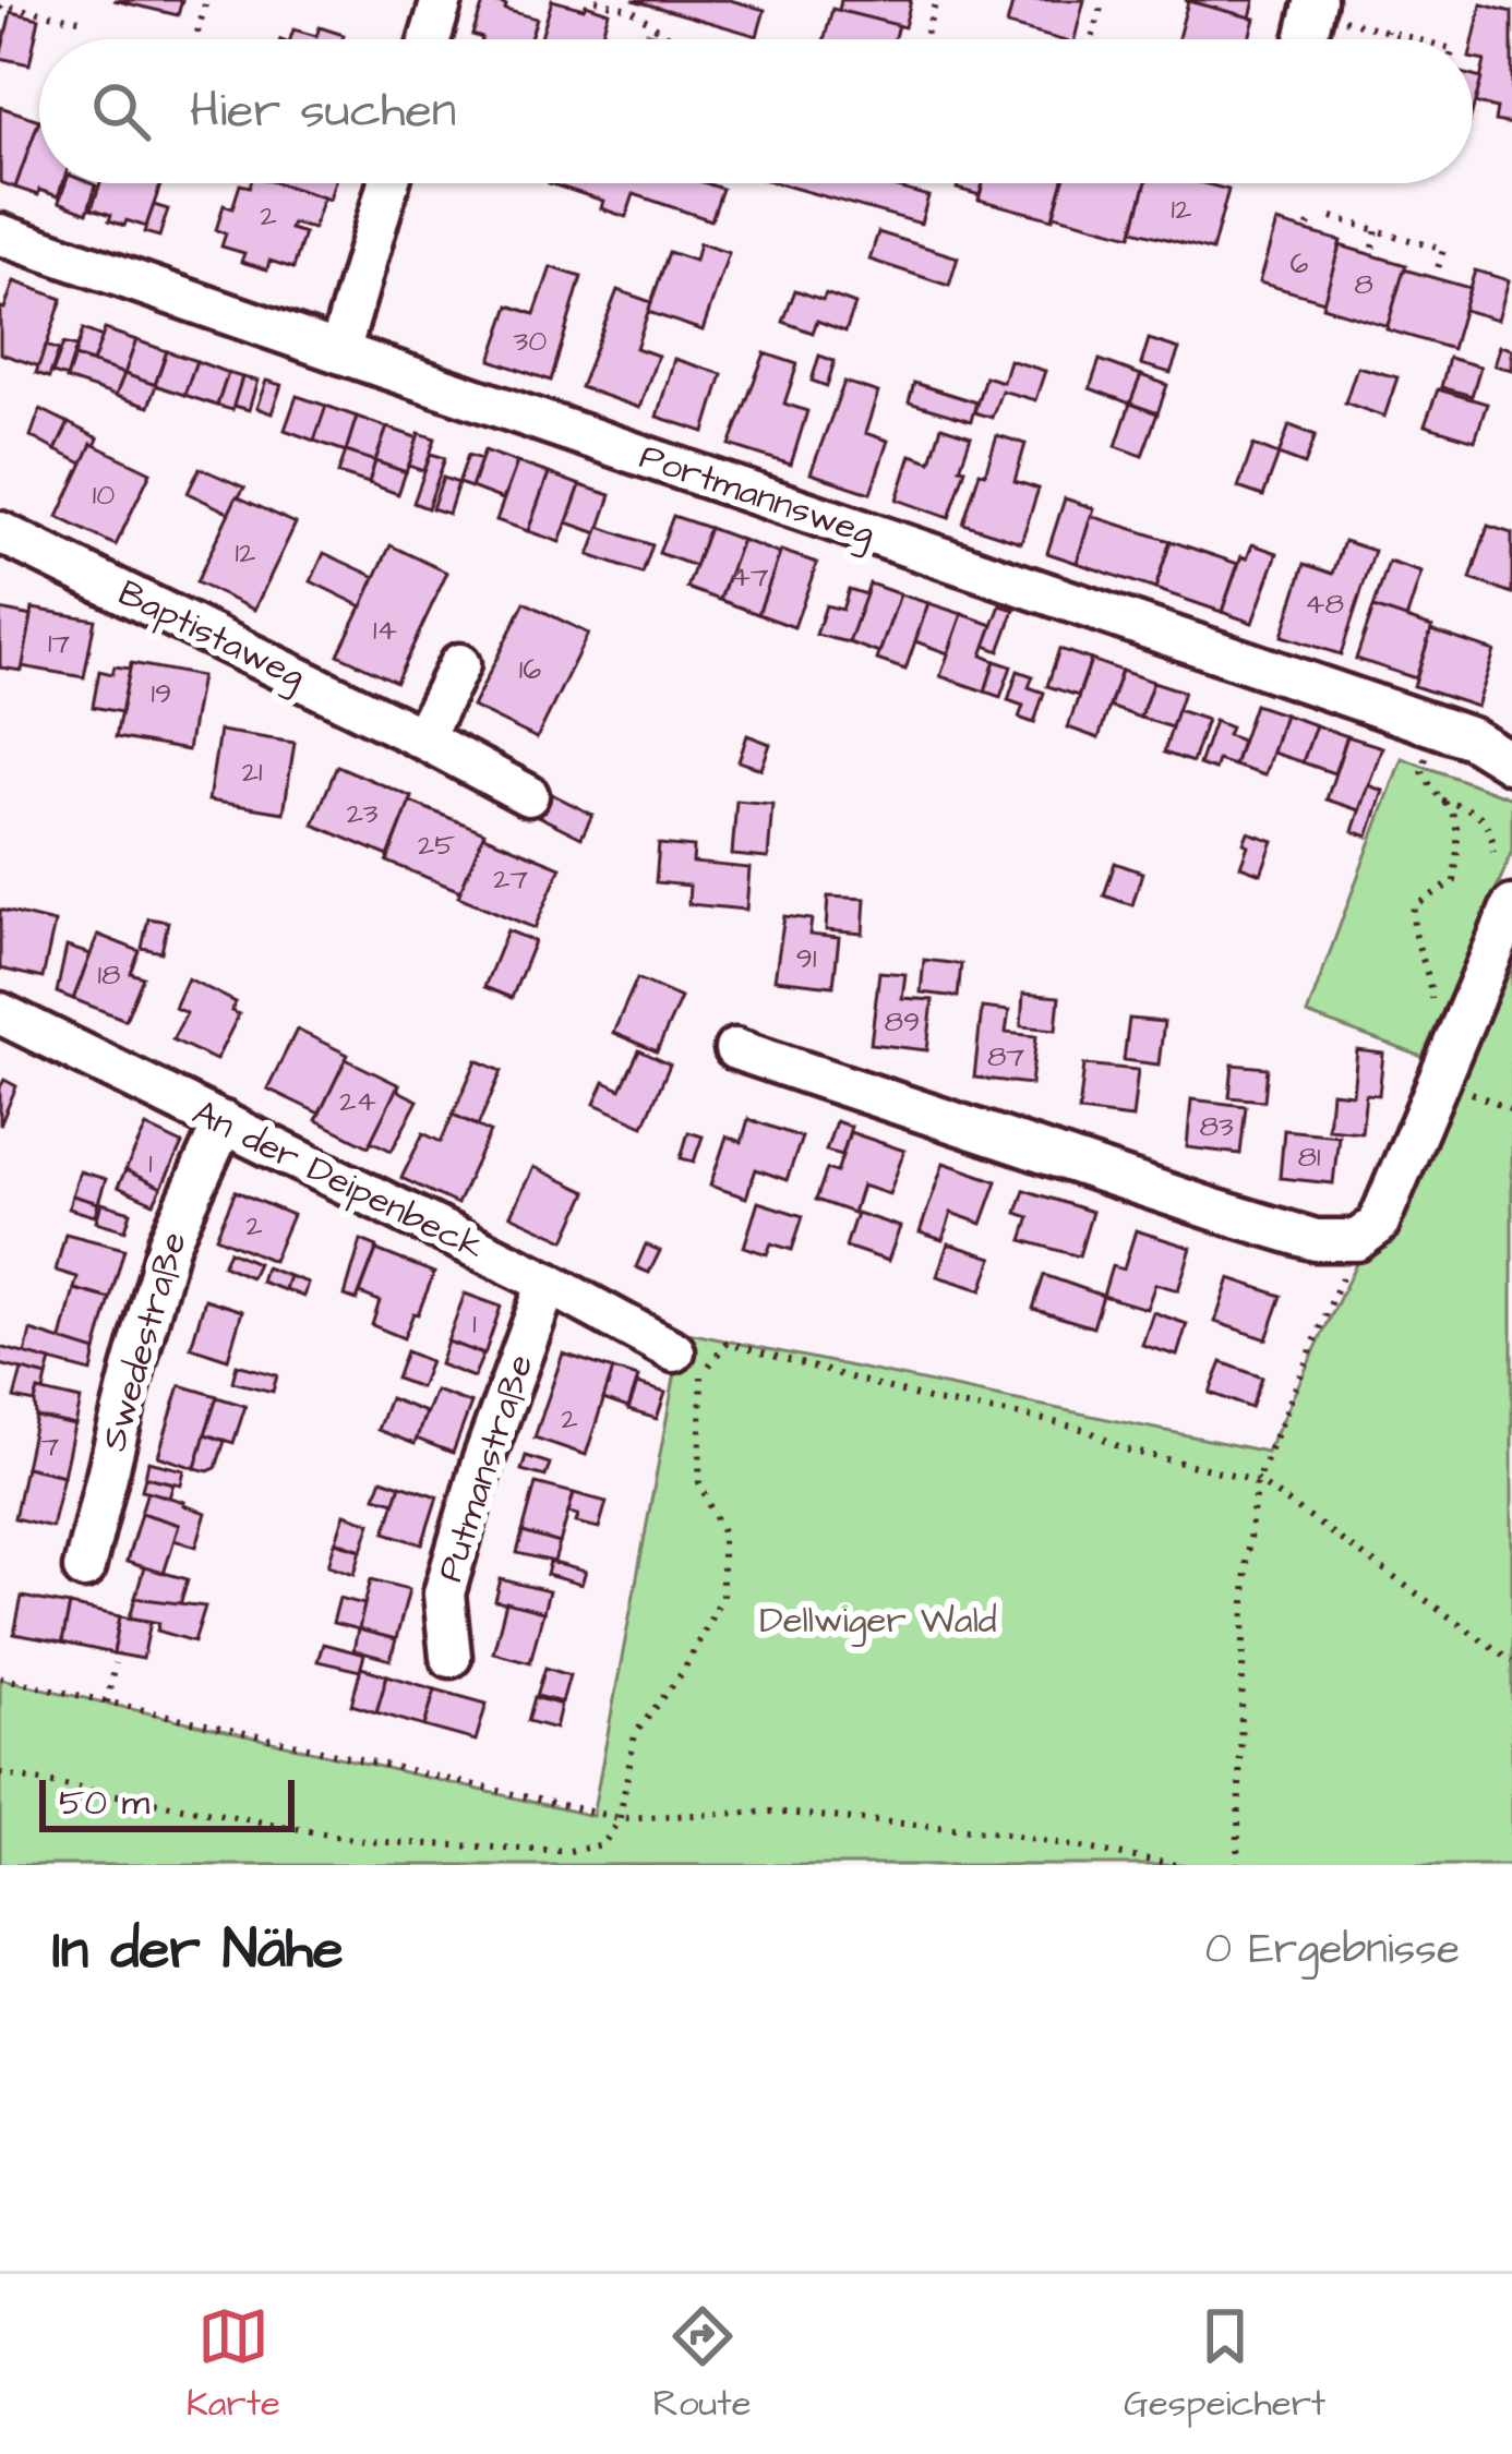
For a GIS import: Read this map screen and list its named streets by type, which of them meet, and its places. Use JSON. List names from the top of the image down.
{
  "streets": {
    "street": [
      "Portmannsweg",
      "Baptistaweg",
      "An der Deipenbeck",
      "Swedestraße",
      "Putmanstraße"
    ]
  },
  "crossings": [
    ["An der Deipenbeck", "Swedestraße"],
    ["An der Deipenbeck", "Putmanstraße"]
  ],
  "parks": ["Dellwiger Wald"],
  "house_numbers": [
    "12",
    "2",
    "6",
    "8",
    "30",
    "10",
    "12",
    "47",
    "48",
    "14",
    "17",
    "16",
    "19",
    "21",
    "23",
    "25",
    "27",
    "91",
    "18",
    "89",
    "87",
    "24",
    "83",
    "81",
    "1",
    "2",
    "1",
    "2",
    "7"
  ],
  "scale_bar": "50 m",
  "page": {
    "search": "Hier suchen",
    "scale": "50 m",
    "heading": ["In der Nähe", "0 Ergebnisse"],
    "nav": ["Karte", "Route", "Gespeichert"]
  }
}
